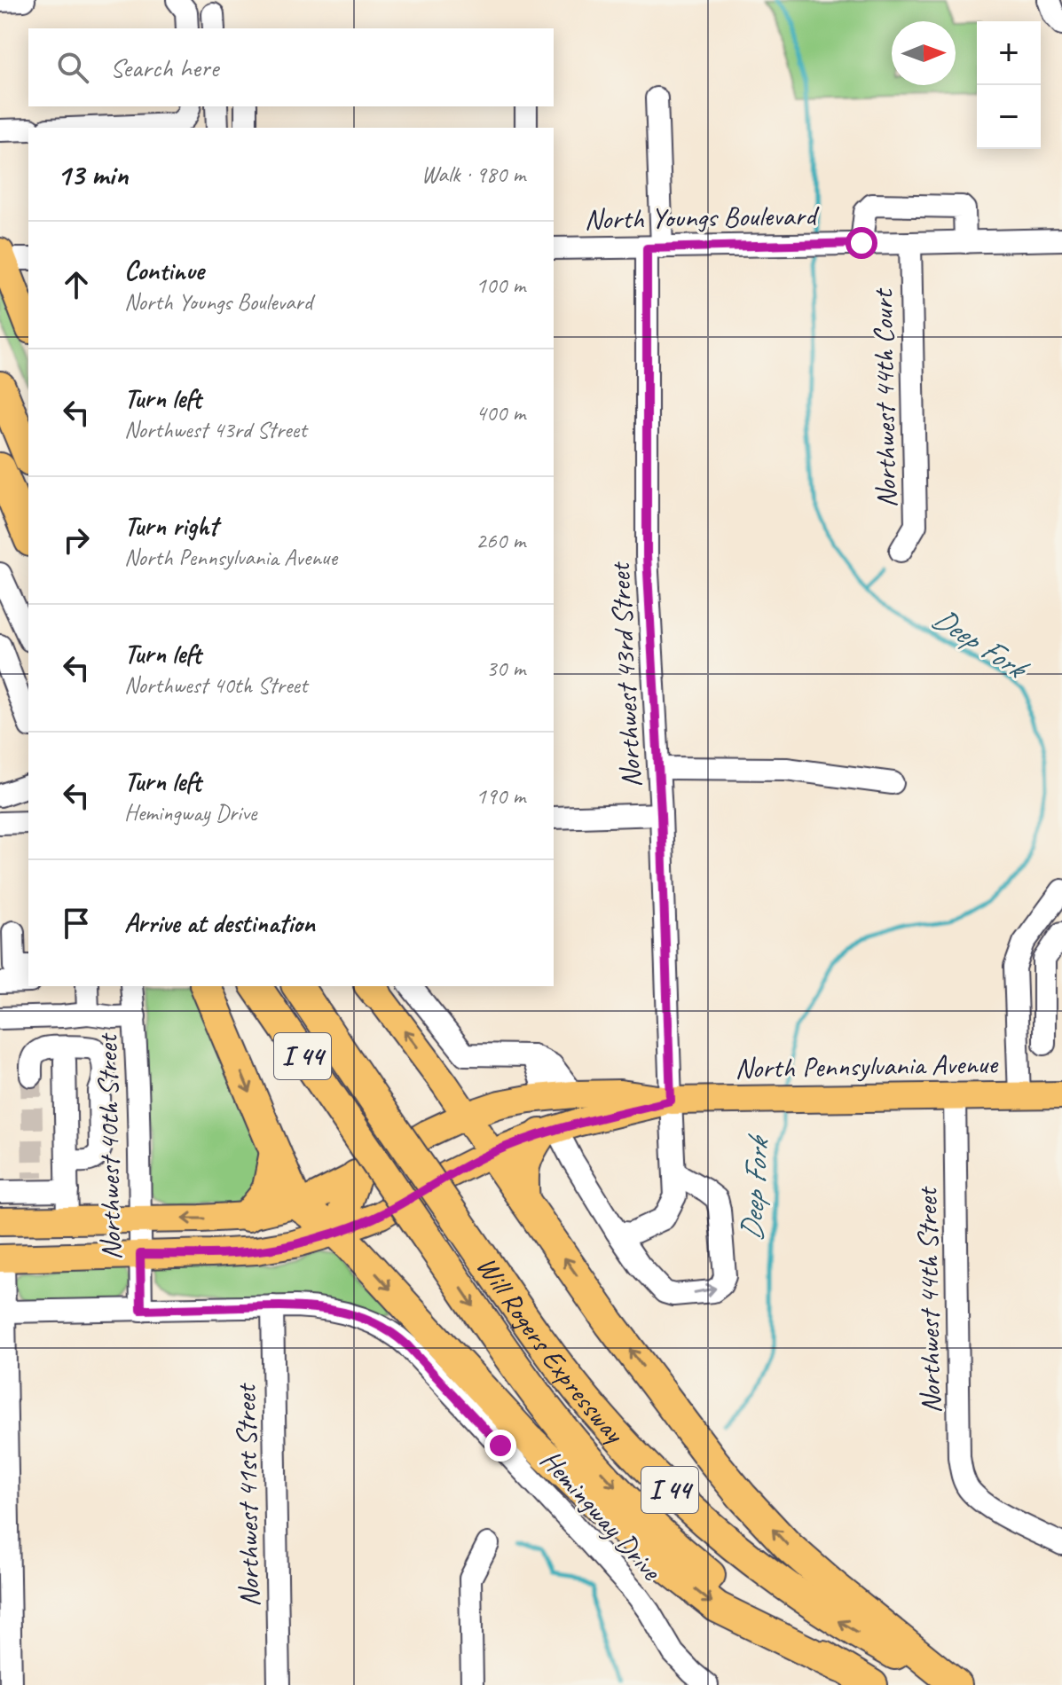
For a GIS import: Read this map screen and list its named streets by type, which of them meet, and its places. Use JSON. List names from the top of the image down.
{
  "streets": {
    "highway": ["I 44", "Will Rogers Expressway"],
    "main road": ["North Pennsylvania Avenue"],
    "street": [
      "North Youngs Boulevard",
      "Northwest 44th Court",
      "Northwest 43rd Street",
      "Northwest 40th Street",
      "Northwest 44th Street",
      "Northwest 41st Street",
      "Hemingway Drive"
    ]
  },
  "crossings": [
    ["North Youngs Boulevard", "Northwest 44th Court"],
    ["North Youngs Boulevard", "Northwest 43rd Street"],
    ["Northwest 43rd Street", "North Pennsylvania Avenue"],
    ["North Pennsylvania Avenue", "Northwest 40th Street"],
    ["North Pennsylvania Avenue", "Northwest 44th Street"],
    ["Northwest 40th Street", "Hemingway Drive"],
    ["Northwest 41st Street", "Hemingway Drive"]
  ],
  "water": ["Deep Fork"],
  "north": "right",
  "page": {
    "map_buttons": ["+", "−"],
    "search": "Search here",
    "heading": ["13 min", "Walk · 980 m"],
    "list": [
      ["Continue", "North Youngs Boulevard", "100 m"],
      ["Turn left", "Northwest 43rd Street", "400 m"],
      ["Turn right", "North Pennsylvania Avenue", "260 m"],
      ["Turn left", "Northwest 40th Street", "30 m"],
      ["Turn left", "Hemingway Drive", "190 m"],
      "Arrive at destination"
    ]
  }
}
